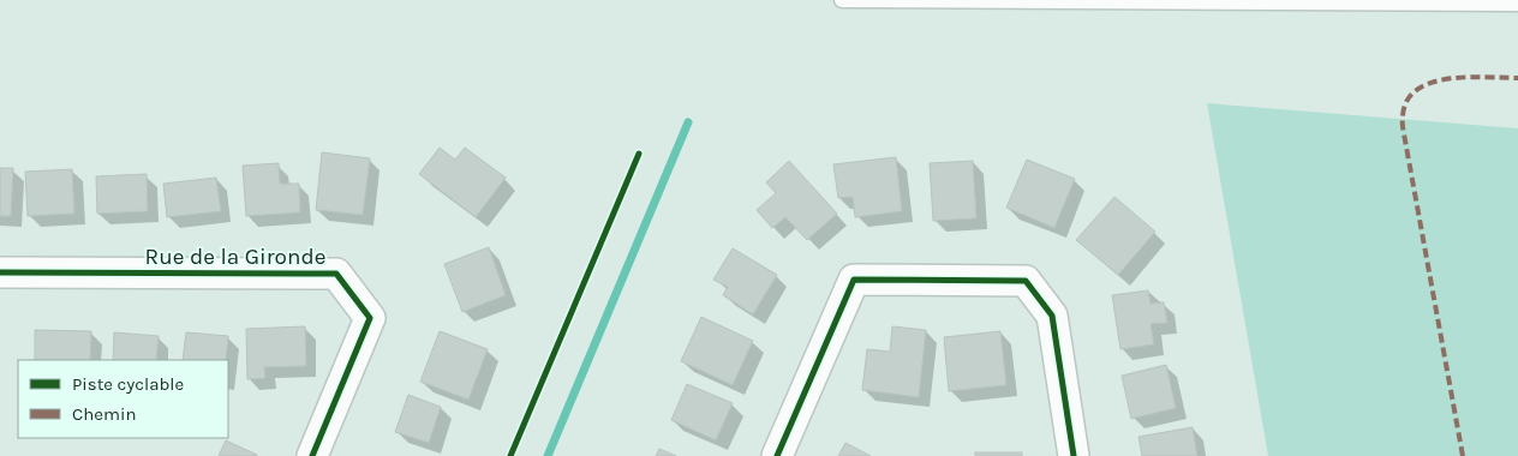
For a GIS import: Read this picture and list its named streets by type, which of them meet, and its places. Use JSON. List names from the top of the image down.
{
  "streets": {
    "street": ["Rue de la Gironde"]
  },
  "legend": ["Piste cyclable", "Chemin"]
}
